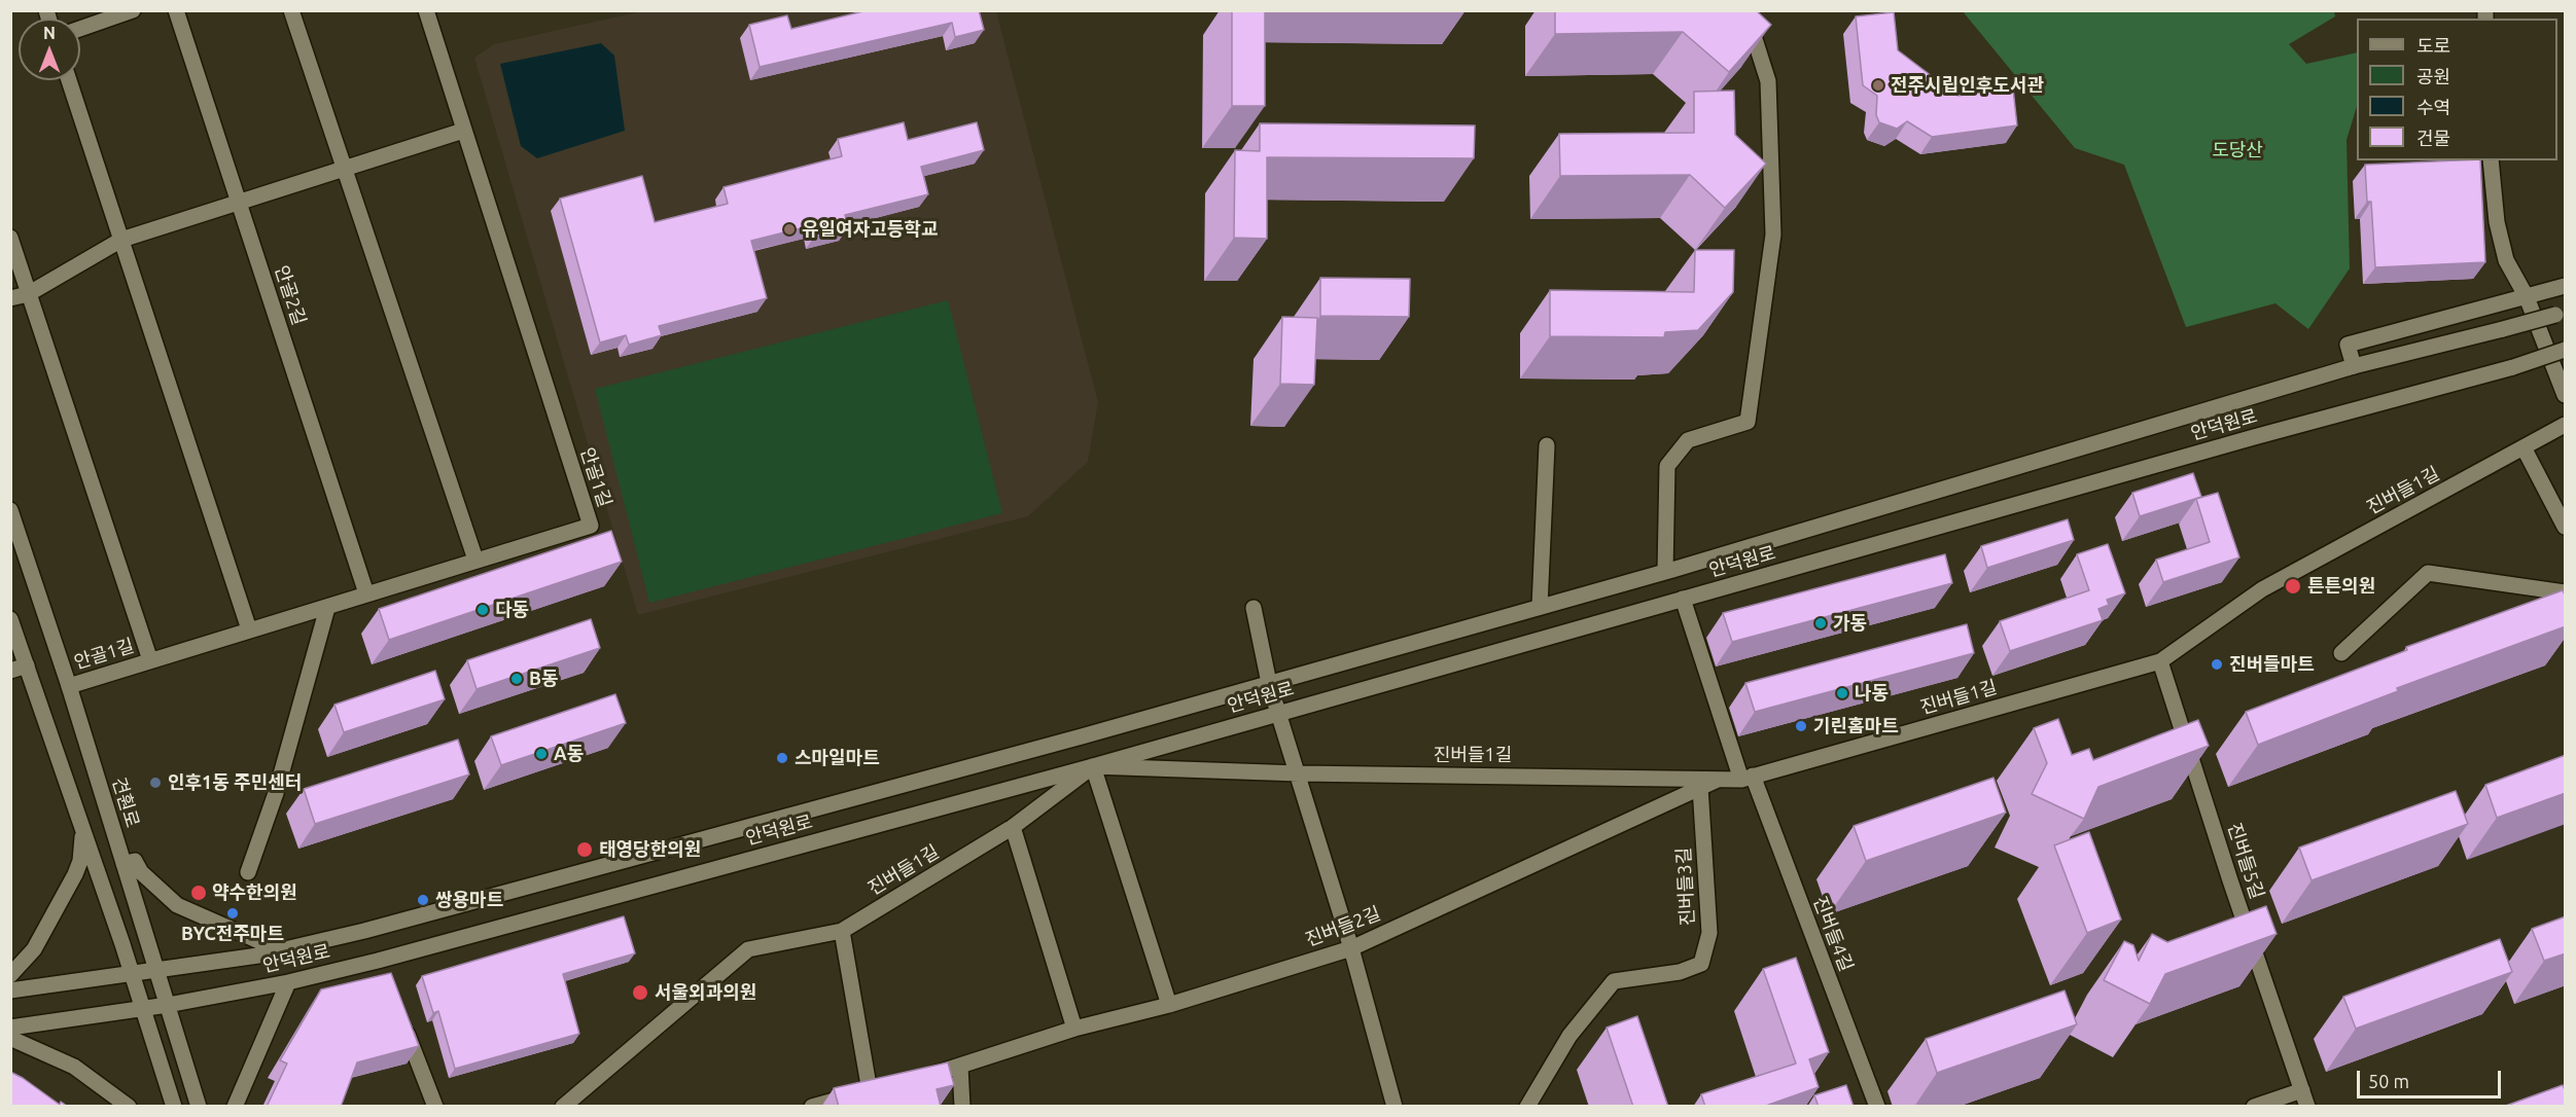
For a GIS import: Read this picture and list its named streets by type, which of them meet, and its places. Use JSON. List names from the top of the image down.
{
  "streets": {
    "street": [
      "안골2길",
      "안덕원로",
      "안골1길",
      "진버들1길",
      "견훤로",
      "진버들5길",
      "진버들3길",
      "진버들2길",
      "진버들4길"
    ]
  },
  "crossings": [
    ["안골2길", "안골1길"],
    ["안덕원로", "진버들1길"],
    ["안덕원로", "견훤로"],
    ["안덕원로", "진버들4길"],
    ["안골1길", "견훤로"],
    ["진버들1길", "진버들5길"],
    ["진버들1길", "진버들2길"],
    ["진버들1길", "진버들4길"],
    ["진버들3길", "진버들2길"]
  ],
  "parks": ["도당산"],
  "places": [
    "전주시립인후도서관",
    "유일여자고등학교",
    "튼튼의원",
    "다동",
    "가동",
    "진버들마트",
    "B동",
    "나동",
    "기린홈마트",
    "A동",
    "스마일마트",
    "인후1동 주민센터",
    "태영당한의원",
    "약수한의원",
    "쌍용마트",
    "BYC전주마트",
    "서울외과의원"
  ],
  "legend": [
    "도로",
    "공원",
    "수역",
    "건물"
  ],
  "scale_bar": "50 m",
  "north": "top"
}
